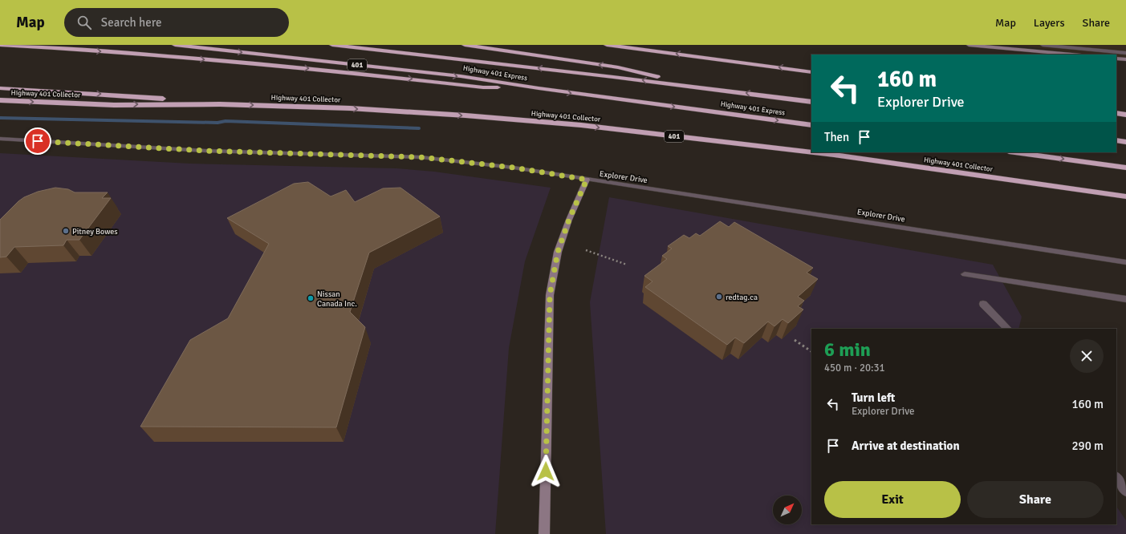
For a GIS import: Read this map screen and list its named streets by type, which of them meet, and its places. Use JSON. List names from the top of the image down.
{
  "streets": {
    "highway": ["401", "Highway 401 Express", "Highway 401 Collector"],
    "street": ["Explorer Drive"]
  },
  "places": ["Pitney Bowes", "redtag.ca", "Nissan Canada Inc."],
  "north": "top right",
  "page": {
    "header": "Map",
    "search": "Search here",
    "nav": ["Map", "Layers", "Share"],
    "turn": ["160 m", "Explorer Drive"],
    "then": "Then",
    "heading": ["6 min", "450 m · 20:31"],
    "list": [
      {
        "name": "Turn left",
        "note": "Explorer Drive",
        "value": "160 m"
      },
      {
        "name": "Arrive at destination",
        "value": "290 m"
      }
    ],
    "buttons": ["Exit", "Share"]
  }
}
